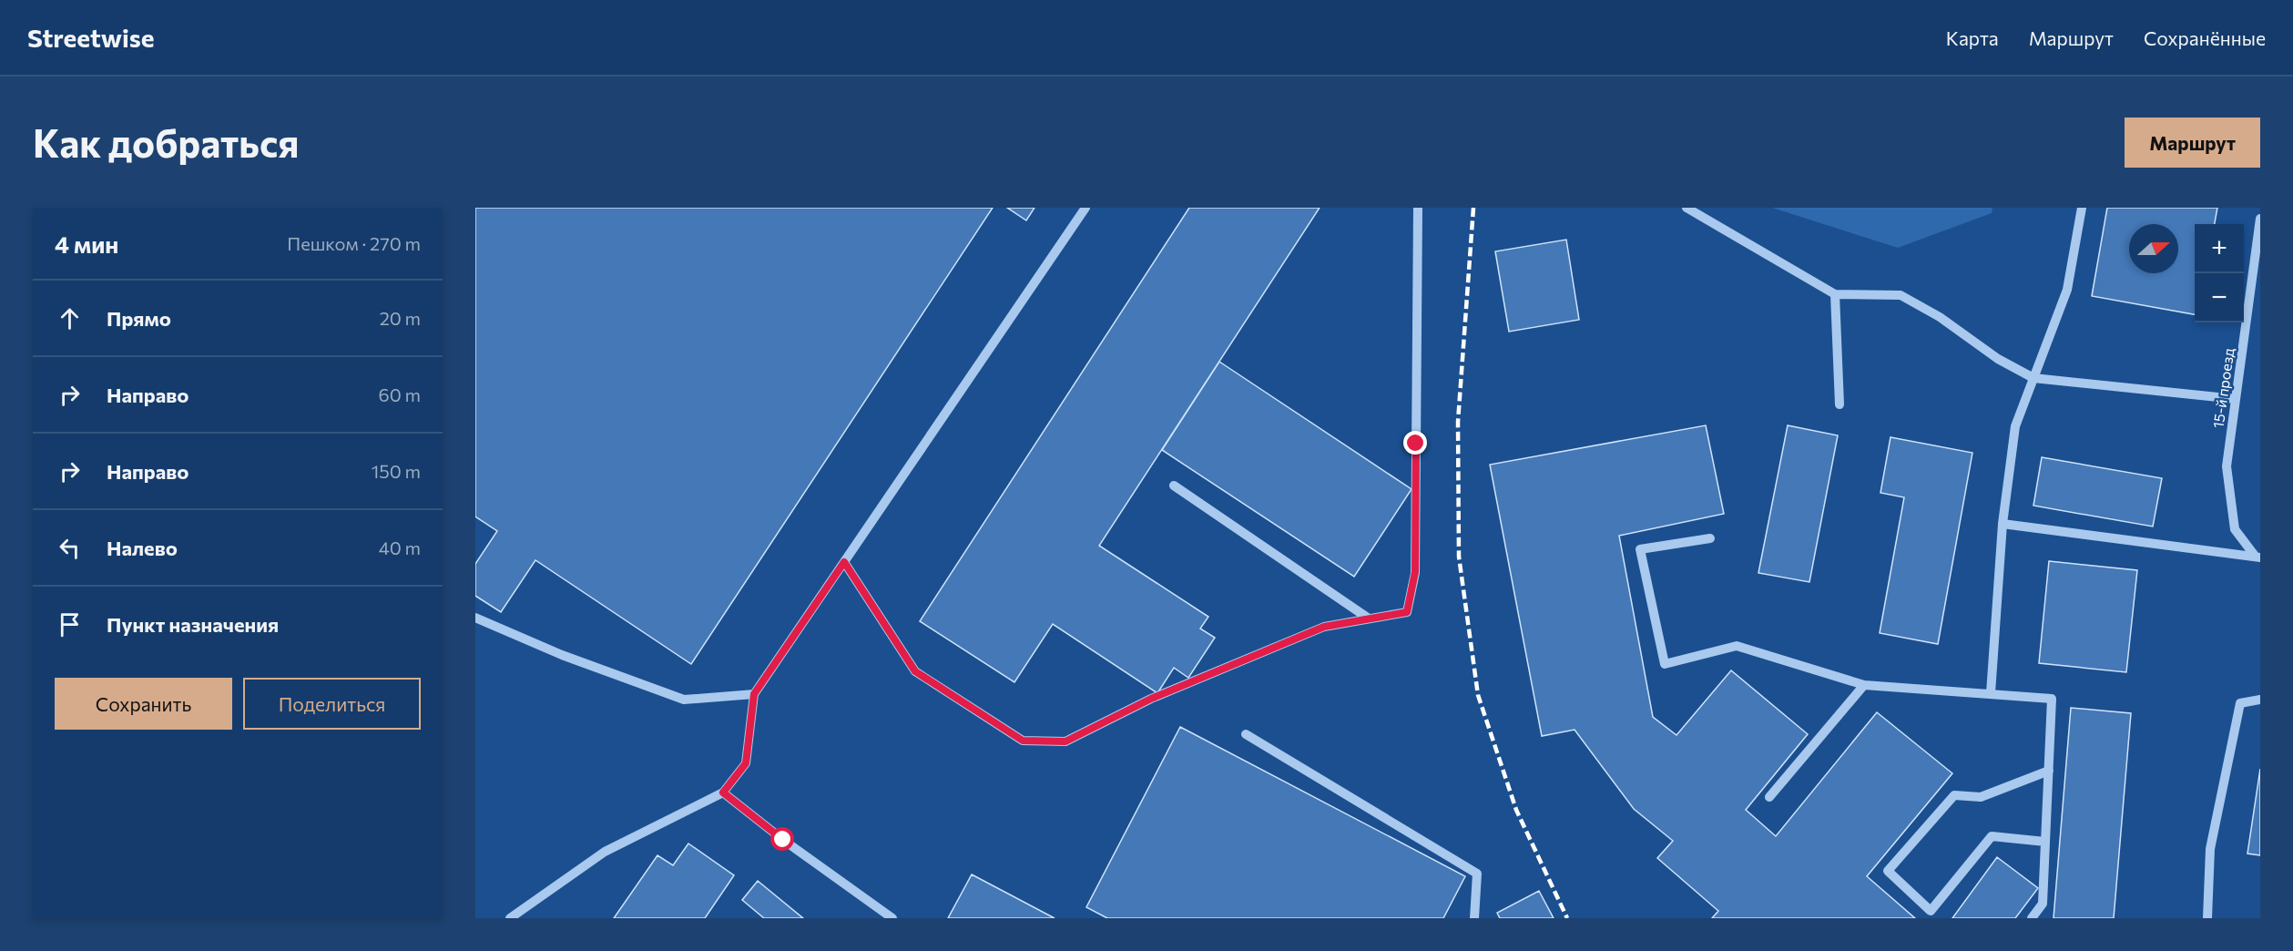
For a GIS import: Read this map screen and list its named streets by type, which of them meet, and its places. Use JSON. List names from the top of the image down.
{
  "streets": {
    "street": ["15-й проезд"]
  },
  "north": "right",
  "page": {
    "header": "Streetwise",
    "nav": ["Карта", "Маршрут", "Сохранённые"],
    "buttons": [
      "Маршрут",
      ["Сохранить", "Поделиться"]
    ],
    "title": "Как добраться",
    "heading": ["4 мин", "Пешком · 270 m"],
    "map_buttons": ["+", "−"],
    "list": [
      ["Прямо", "20 m"],
      ["Направо", "60 m"],
      ["Направо", "150 m"],
      ["Налево", "40 m"],
      "Пункт назначения"
    ]
  }
}
